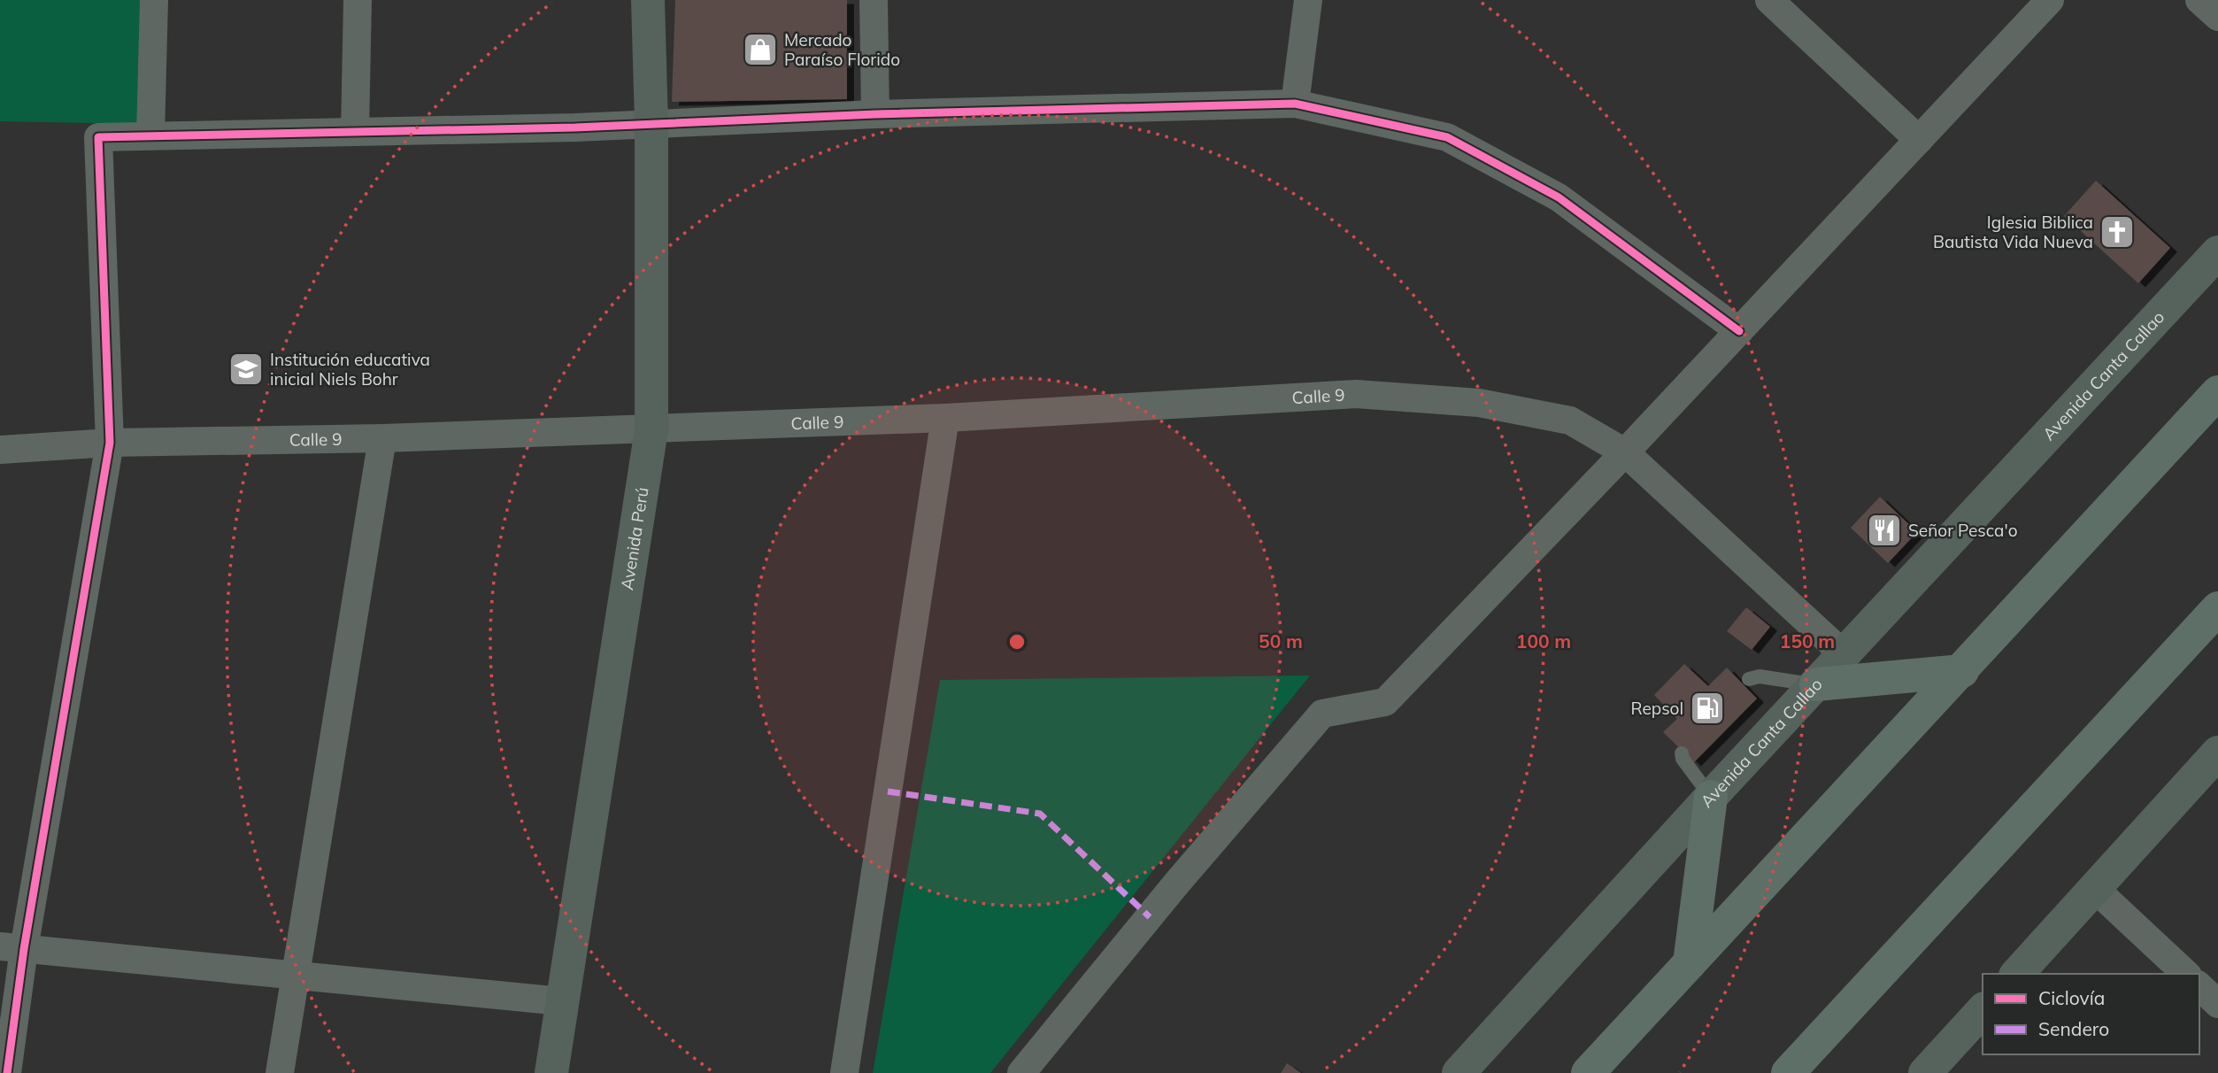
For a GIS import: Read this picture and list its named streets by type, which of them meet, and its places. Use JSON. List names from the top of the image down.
{
  "streets": {
    "main road": ["Avenida Canta Callao", "Avenida Perú"],
    "street": ["Calle 9"]
  },
  "crossings": [
    ["Avenida Canta Callao", "Calle 9"],
    ["Calle 9", "Avenida Perú"]
  ],
  "places": {
    "shop": ["Mercado Paraíso Florido"],
    "church": ["Iglesia Biblica Bautista Vida Nueva"],
    "school or university": ["Institución educativa inicial Niels Bohr"],
    "restaurant": ["Señor Pesca'o"],
    "fuel station": ["Repsol"]
  },
  "legend": ["Ciclovía", "Sendero"],
  "rings": ["50 m", "100 m", "150 m"]
}
